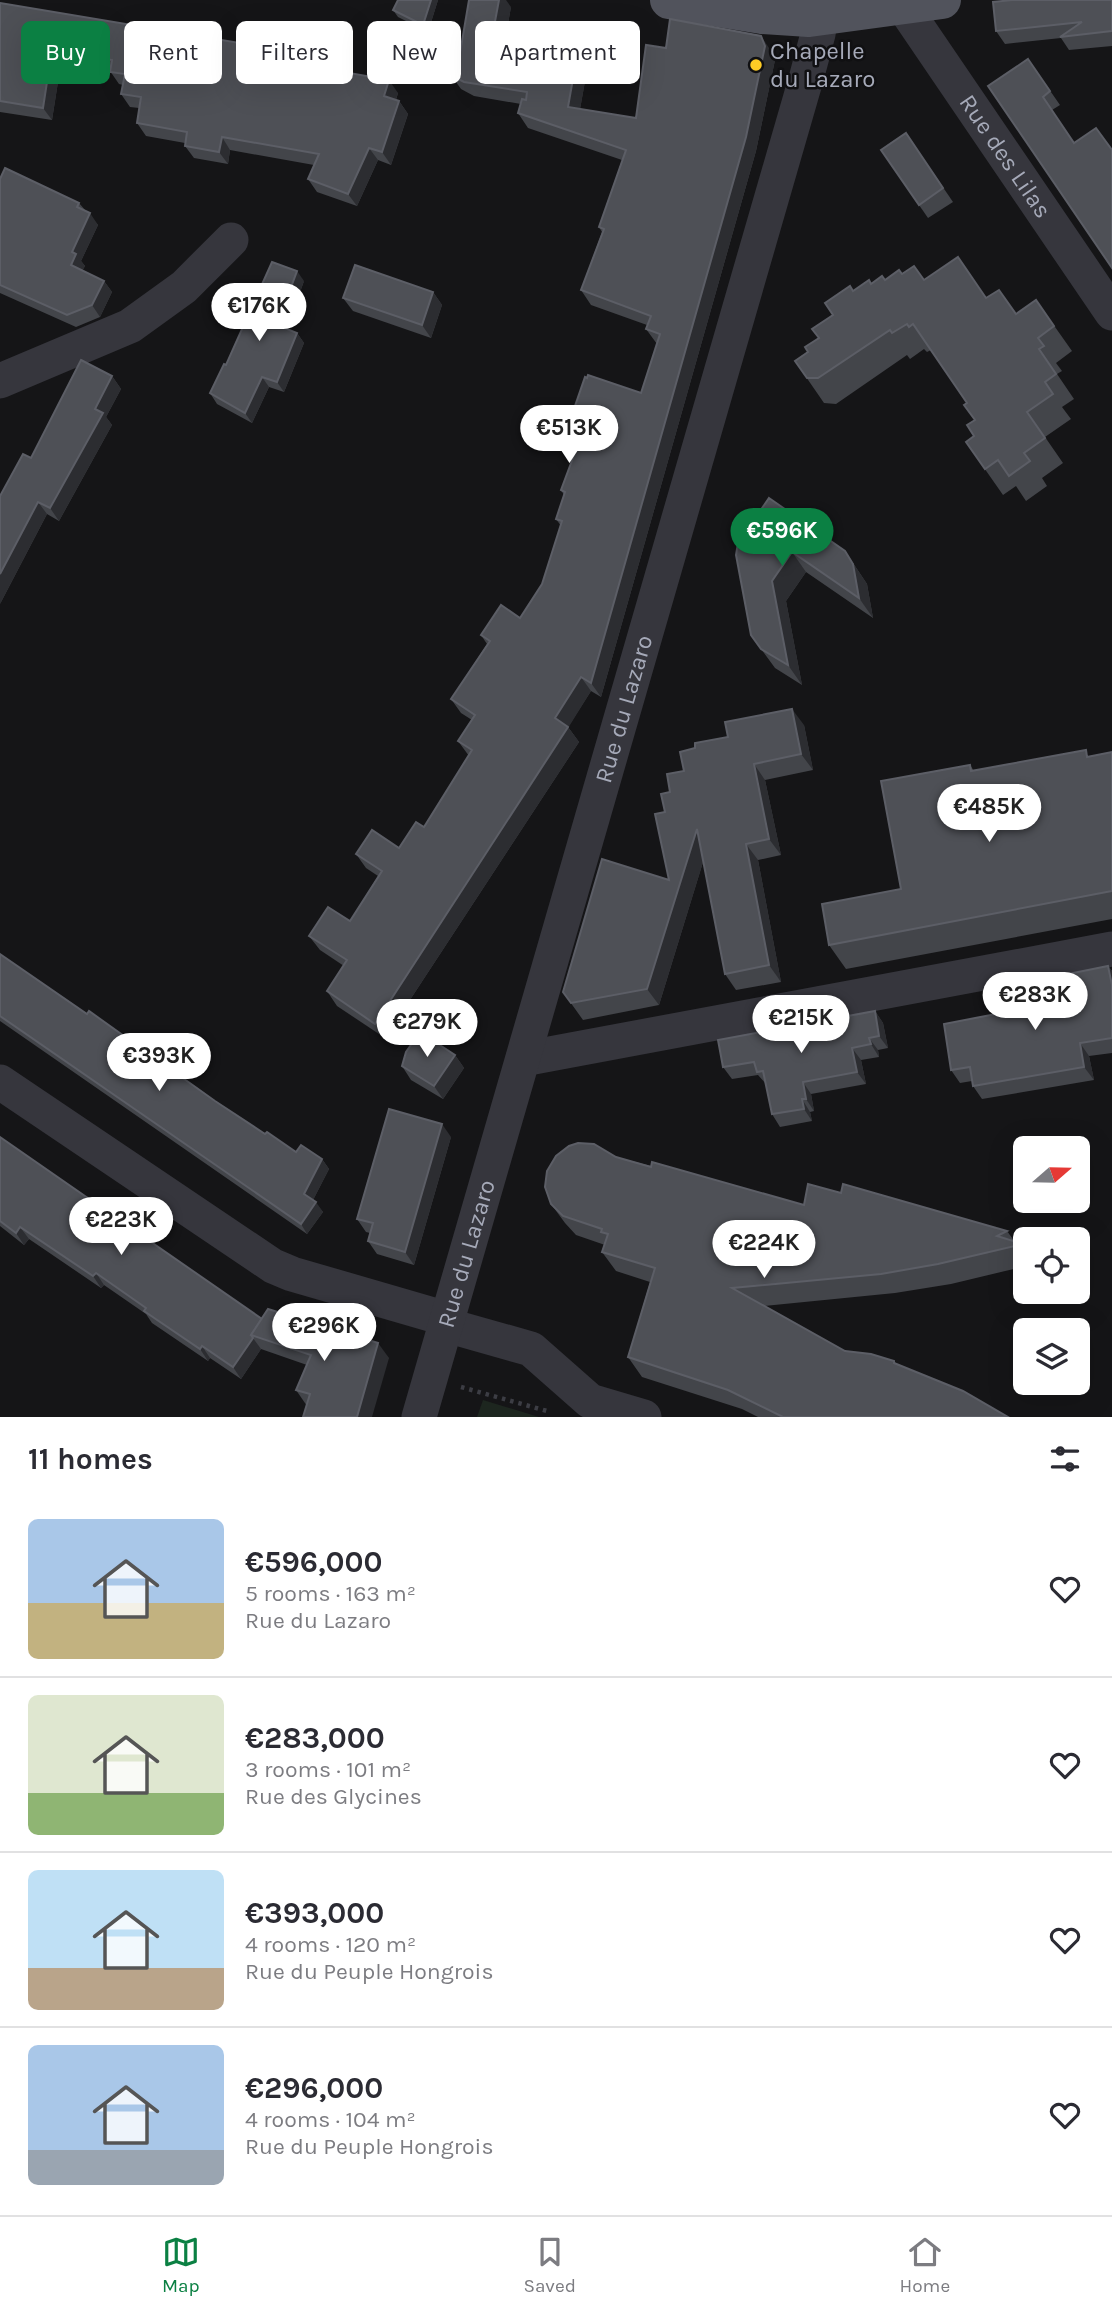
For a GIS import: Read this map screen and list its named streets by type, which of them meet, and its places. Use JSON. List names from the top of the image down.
{
  "streets": {
    "street": ["Rue des Lilas", "Rue du Lazaro"]
  },
  "places": ["Chapelle du Lazaro"],
  "north": "right",
  "page": {
    "chip": [
      "Buy",
      "Rent",
      "Filters",
      "New",
      "Apartment"
    ],
    "price": [
      "€176K",
      "€513K",
      "€596K",
      "€485K",
      "€283K",
      "€215K",
      "€279K",
      "€393K",
      "€223K",
      "€224K",
      "€296K"
    ],
    "heading": "11 homes",
    "list": [
      {
        "name": "€596,000",
        "note": "5 rooms · 163 m² · Rue du Lazaro"
      },
      {
        "name": "€283,000",
        "note": "3 rooms · 101 m² · Rue des Glycines"
      },
      {
        "name": "€393,000",
        "note": "4 rooms · 120 m² · Rue du Peuple Hongrois"
      },
      {
        "name": "€296,000",
        "note": "4 rooms · 104 m² · Rue du Peuple Hongrois"
      }
    ],
    "tabs": ["Map", "Saved", "Home"]
  }
}
